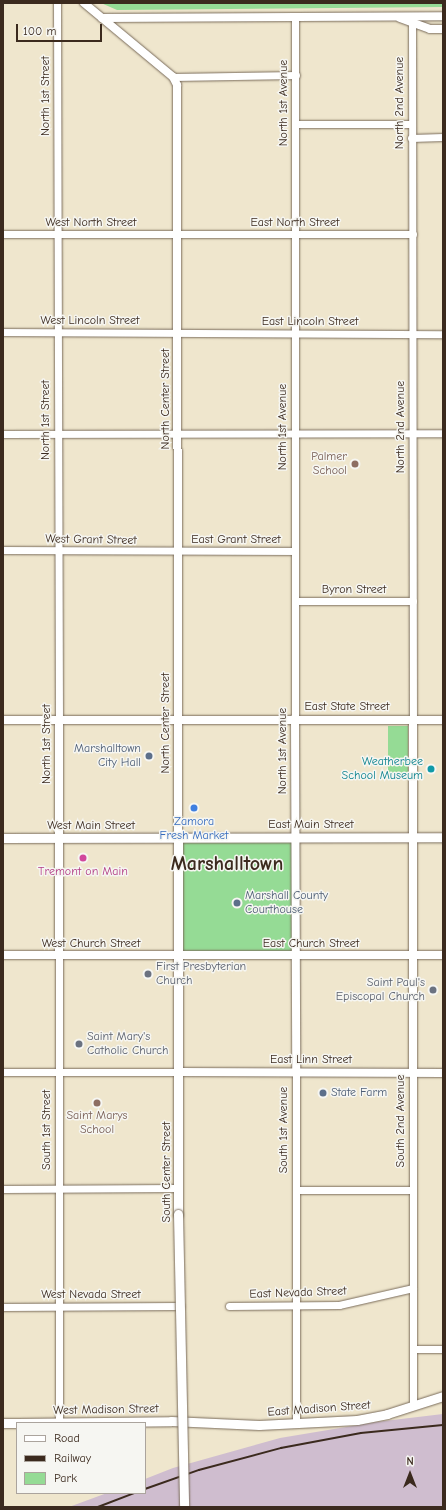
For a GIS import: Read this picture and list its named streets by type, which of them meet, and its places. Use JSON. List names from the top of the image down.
{
  "streets": {
    "main road": [
      "East Main Street",
      "West Main Street",
      "South Center Street",
      "East Madison Street",
      "West Madison Street"
    ],
    "street": [
      "North 1st Street",
      "North 1st Avenue",
      "North 2nd Avenue",
      "West North Street",
      "East North Street",
      "West Lincoln Street",
      "East Lincoln Street",
      "North Center Street",
      "West Grant Street",
      "East Grant Street",
      "Byron Street",
      "East State Street",
      "West Church Street",
      "East Church Street",
      "East Linn Street",
      "South 2nd Avenue",
      "South 1st Street",
      "South 1st Avenue",
      "East Nevada Street",
      "West Nevada Street"
    ]
  },
  "crossings": [
    ["North 1st Street", "West North Street"],
    ["North 1st Street", "West Lincoln Street"],
    ["North 1st Street", "West Grant Street"],
    ["North 1st Street", "East State Street"],
    ["North 1st Street", "West Main Street"],
    ["North 1st Street", "South 1st Street"],
    ["North 1st Avenue", "East North Street"],
    ["North 1st Avenue", "East Lincoln Street"],
    ["North 1st Avenue", "East Grant Street"],
    ["North 1st Avenue", "Byron Street"],
    ["North 1st Avenue", "East State Street"],
    ["North 1st Avenue", "East Main Street"],
    ["North 1st Avenue", "South 1st Avenue"],
    ["North 2nd Avenue", "East North Street"],
    ["North 2nd Avenue", "East Lincoln Street"],
    ["North 2nd Avenue", "Byron Street"],
    ["North 2nd Avenue", "East State Street"],
    ["North 2nd Avenue", "East Main Street"],
    ["North 2nd Avenue", "South 2nd Avenue"],
    ["West North Street", "East North Street"],
    ["West North Street", "North Center Street"],
    ["East North Street", "North Center Street"],
    ["West Lincoln Street", "East Lincoln Street"],
    ["West Lincoln Street", "North Center Street"],
    ["East Lincoln Street", "North Center Street"],
    ["North Center Street", "West Grant Street"],
    ["North Center Street", "East Grant Street"],
    ["North Center Street", "East State Street"],
    ["North Center Street", "East Main Street"],
    ["North Center Street", "West Main Street"],
    ["North Center Street", "South Center Street"],
    ["West Grant Street", "East Grant Street"],
    ["East Main Street", "West Main Street"],
    ["East Main Street", "South 2nd Avenue"],
    ["East Main Street", "South 1st Avenue"],
    ["East Main Street", "South Center Street"],
    ["West Main Street", "South 1st Street"],
    ["West Main Street", "South Center Street"],
    ["West Church Street", "East Church Street"],
    ["West Church Street", "South 1st Street"],
    ["West Church Street", "South Center Street"],
    ["East Church Street", "South 2nd Avenue"],
    ["East Church Street", "South 1st Avenue"],
    ["East Church Street", "South Center Street"],
    ["East Linn Street", "South 2nd Avenue"],
    ["East Linn Street", "South 1st Avenue"],
    ["East Linn Street", "South Center Street"],
    ["South 2nd Avenue", "East Nevada Street"],
    ["South 2nd Avenue", "East Madison Street"],
    ["South 1st Street", "West Nevada Street"],
    ["South 1st Street", "West Madison Street"],
    ["South 1st Avenue", "East Nevada Street"],
    ["South 1st Avenue", "East Madison Street"],
    ["East Madison Street", "West Madison Street"]
  ],
  "districts": ["Marshalltown"],
  "places": [
    "Palmer School",
    "Marshalltown City Hall",
    "Weatherbee School Museum",
    "Zamora Fresh Market",
    "Tremont on Main",
    "Marshall County Courthouse",
    "First Presbyterian Church",
    "Saint Paul's Episcopal Church",
    "Saint Mary's Catholic Church",
    "State Farm",
    "Saint Marys School"
  ],
  "legend": ["Road", "Railway", "Park"],
  "scale_bar": "100 m",
  "north": "top"
}
